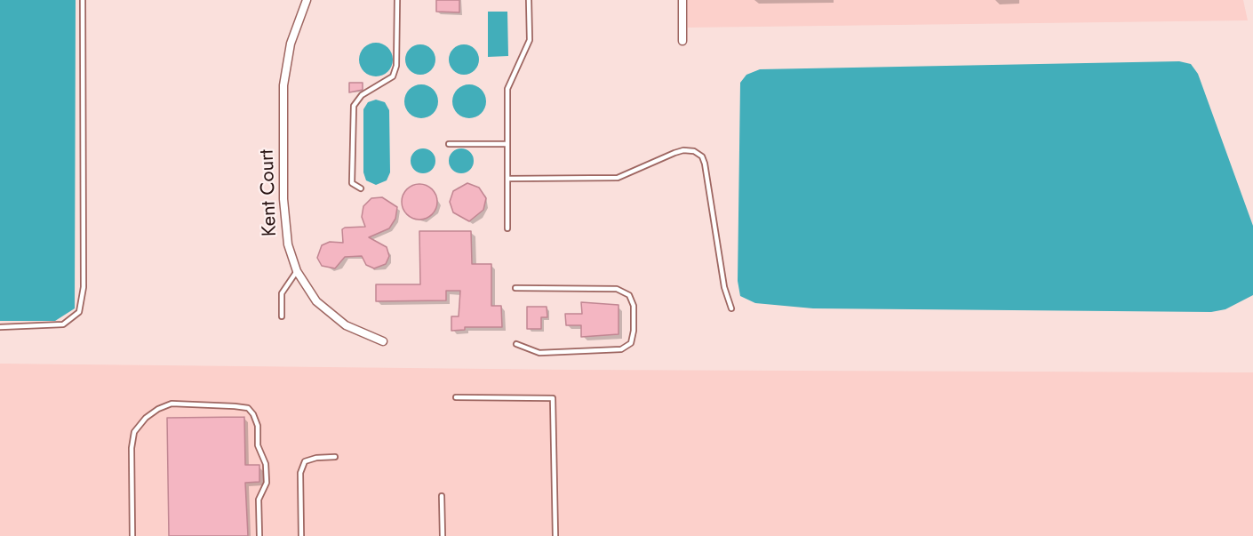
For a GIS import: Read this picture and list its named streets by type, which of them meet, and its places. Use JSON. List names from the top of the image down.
{
  "streets": {
    "street": ["Kent Court"]
  }
}
